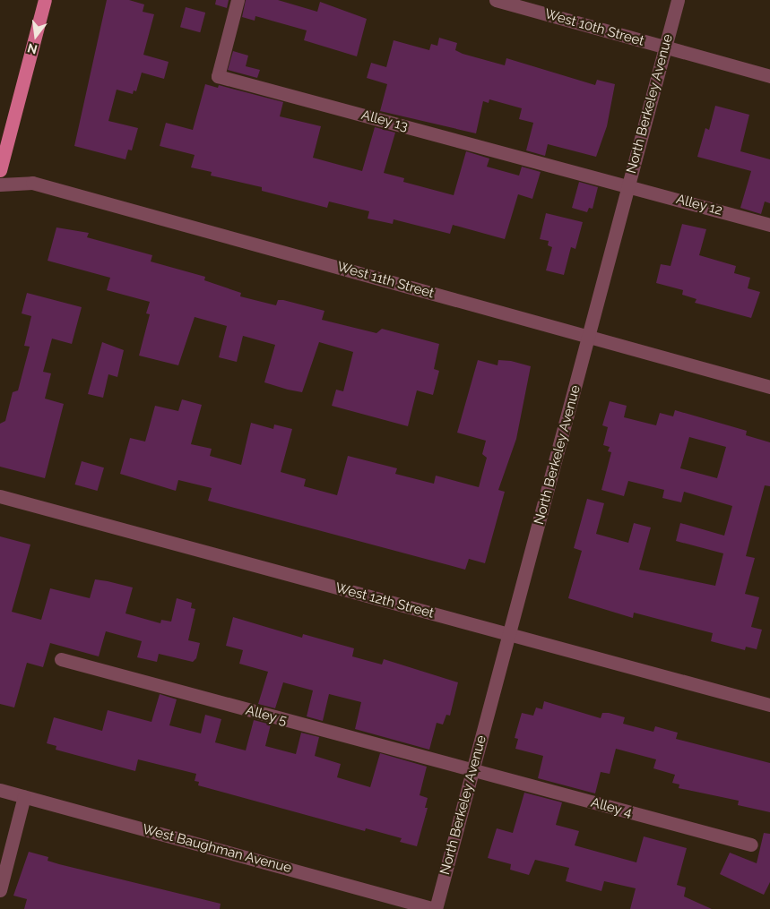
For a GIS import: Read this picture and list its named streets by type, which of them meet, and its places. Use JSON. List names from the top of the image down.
{
  "streets": {
    "street": [
      "West 10th Street",
      "North Berkeley Avenue",
      "Alley 13",
      "Alley 12",
      "West 11th Street",
      "West 12th Street",
      "Alley 5",
      "Alley 4",
      "West Baughman Avenue"
    ]
  },
  "crossings": [
    ["West 10th Street", "North Berkeley Avenue"],
    ["North Berkeley Avenue", "Alley 13"],
    ["North Berkeley Avenue", "Alley 12"],
    ["North Berkeley Avenue", "West 11th Street"],
    ["North Berkeley Avenue", "West 12th Street"],
    ["North Berkeley Avenue", "Alley 5"],
    ["North Berkeley Avenue", "Alley 4"],
    ["North Berkeley Avenue", "West Baughman Avenue"],
    ["Alley 13", "Alley 12"],
    ["Alley 5", "Alley 4"]
  ],
  "north": "bottom"
}
